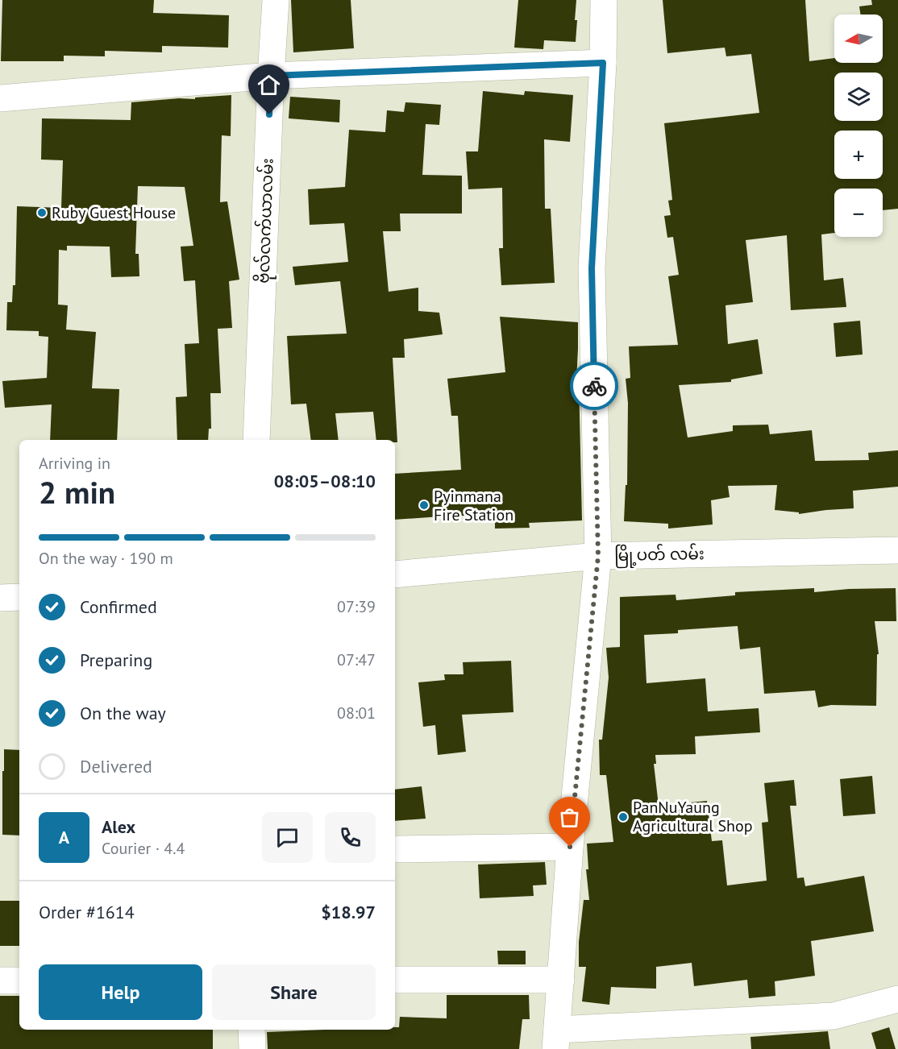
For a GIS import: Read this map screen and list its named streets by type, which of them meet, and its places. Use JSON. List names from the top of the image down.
{
  "streets": {
    "street": ["ဗိုလ်လက်ယာလမ်း", "မြို့ပတ် လမ်း"]
  },
  "places": ["Ruby Guest House", "Pyinmana Fire Station", "PanNuYaung Agricultural Shop"],
  "north": "left",
  "page": {
    "map_buttons": ["+", "−"],
    "heading": ["2 min", "Arriving in", "08:05–08:10"],
    "panel": [
      "Alex",
      "Courier · 4.4",
      "Order #1614",
      "$18.97"
    ],
    "bar": "On the way · 190 m",
    "list": [
      ["Confirmed", "07:39"],
      ["Preparing", "07:47"],
      ["On the way", "08:01"],
      "Delivered"
    ],
    "round": "A",
    "buttons": ["Help", "Share"]
  }
}
